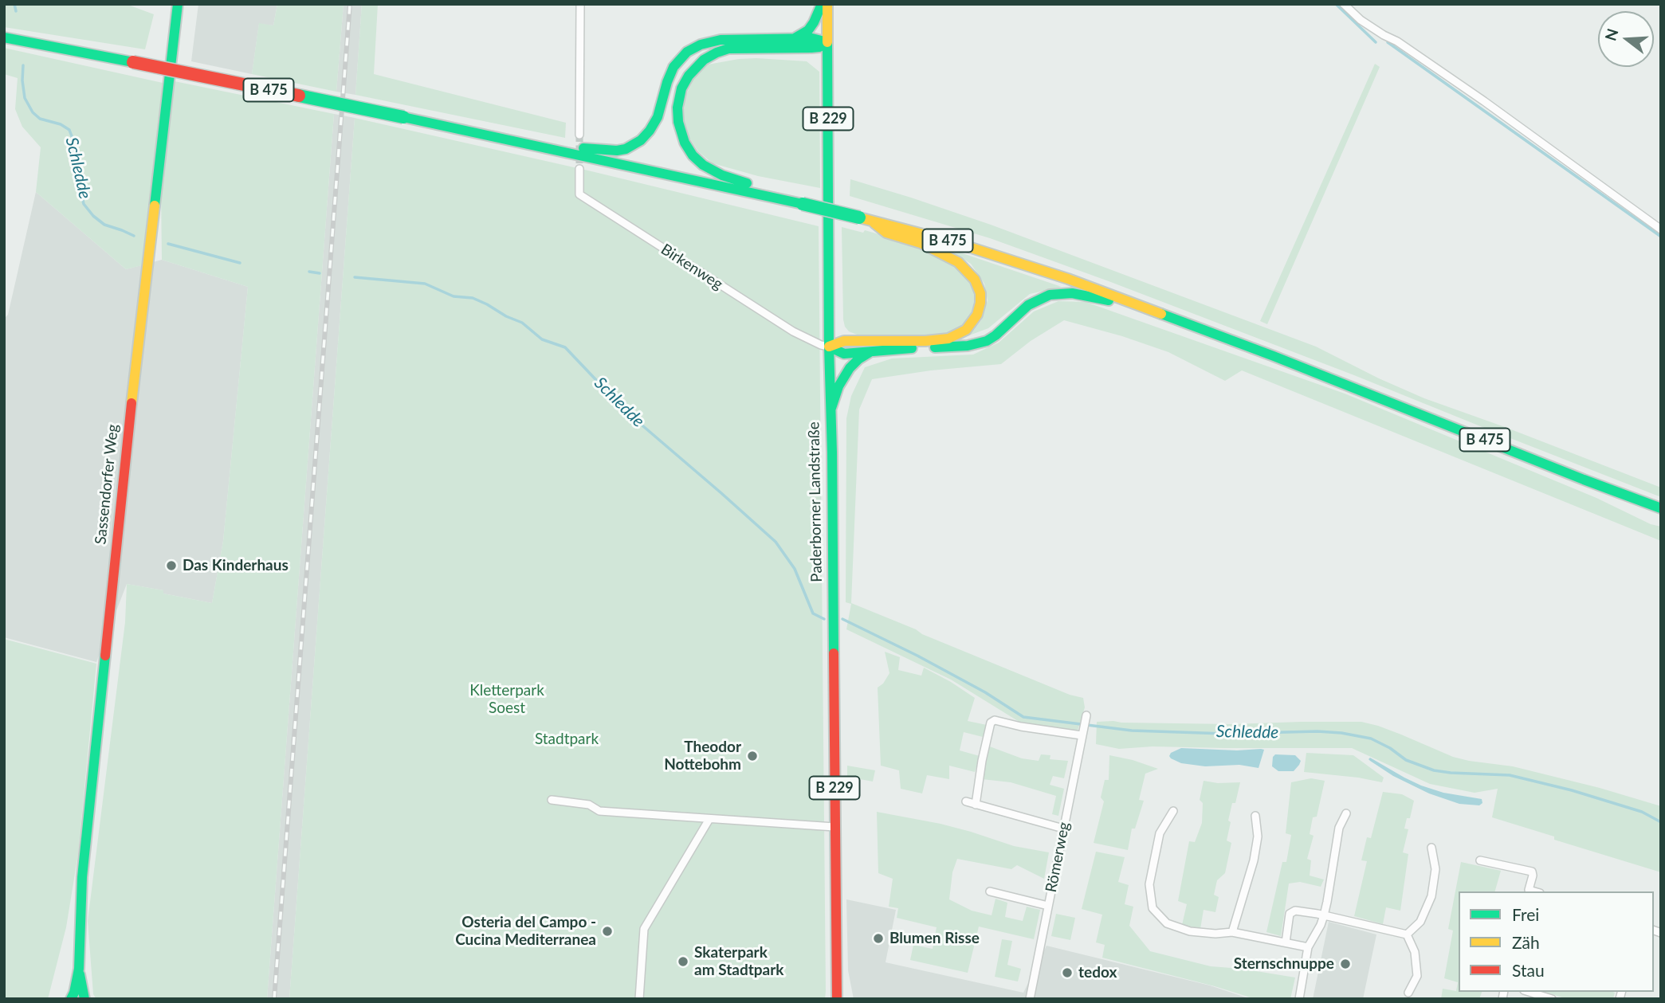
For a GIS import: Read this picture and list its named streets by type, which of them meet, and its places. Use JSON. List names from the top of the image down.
{
  "streets": {
    "main road": [
      "B 475",
      "B 229",
      "Sassendorfer Weg",
      "Paderborner Landstraße"
    ],
    "street": ["Birkenweg", "Römerweg"]
  },
  "crossings": [
    ["Birkenweg", "Paderborner Landstraße"]
  ],
  "water": ["Schledde"],
  "parks": ["Kletterpark Soest", "Stadtpark"],
  "places": [
    "Das Kinderhaus",
    "Theodor Nottebohm",
    "Osteria del Campo - Cucina Mediterranea",
    "Blumen Risse",
    "Skaterpark am Stadtpark",
    "Sternschnuppe",
    "tedox"
  ],
  "legend": ["Frei", "Zäh", "Stau"],
  "north": "left"
}
